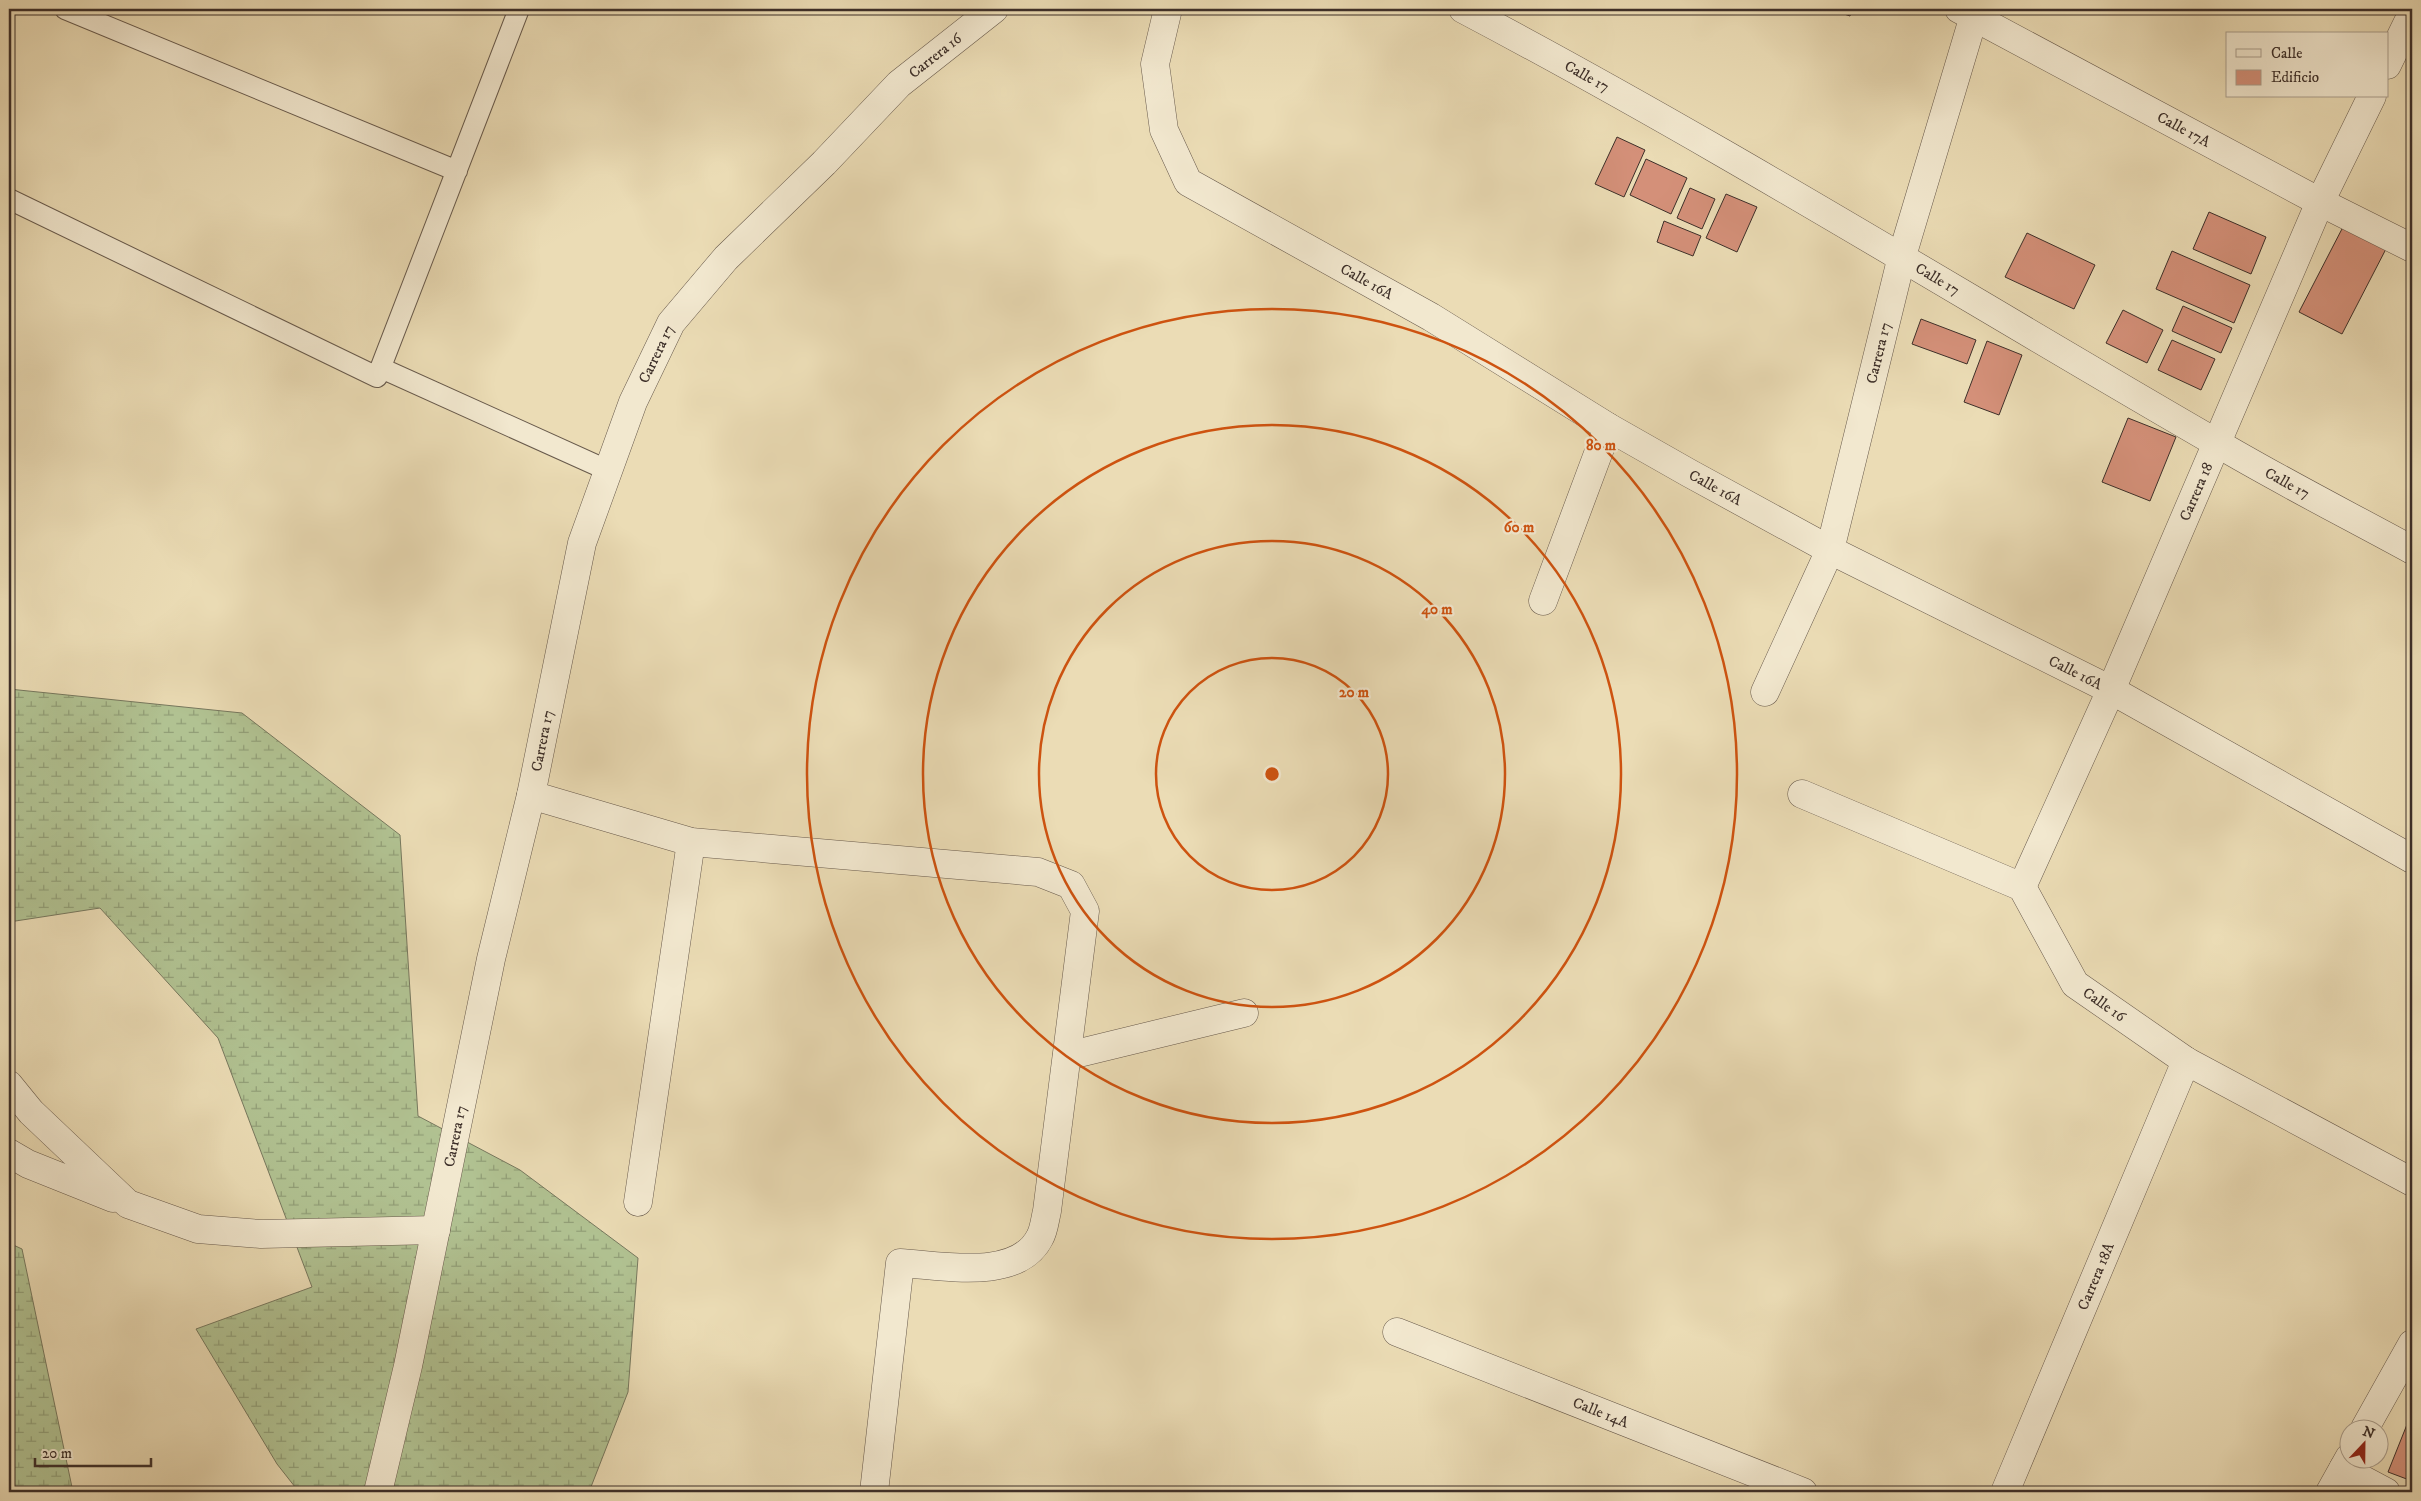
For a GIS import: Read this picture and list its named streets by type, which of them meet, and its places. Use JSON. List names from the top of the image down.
{
  "streets": {
    "street": [
      "Carrera 16",
      "Calle 17",
      "Calle 17A",
      "Calle 16A",
      "Carrera 17",
      "Carrera 18",
      "Calle 16",
      "Carrera 18A",
      "Calle 14A"
    ]
  },
  "crossings": [
    ["Carrera 16", "Carrera 17"],
    ["Calle 17", "Carrera 17"],
    ["Calle 17", "Carrera 18"],
    ["Calle 17A", "Carrera 17"],
    ["Calle 17A", "Carrera 18"],
    ["Calle 16A", "Carrera 17"],
    ["Calle 16A", "Carrera 18"],
    ["Carrera 18", "Calle 16"],
    ["Calle 16", "Carrera 18A"]
  ],
  "legend": ["Calle", "Edificio"],
  "scale_bar": "20 m",
  "north": "top",
  "rings": [
    "80 m",
    "60 m",
    "40 m",
    "20 m"
  ]
}
